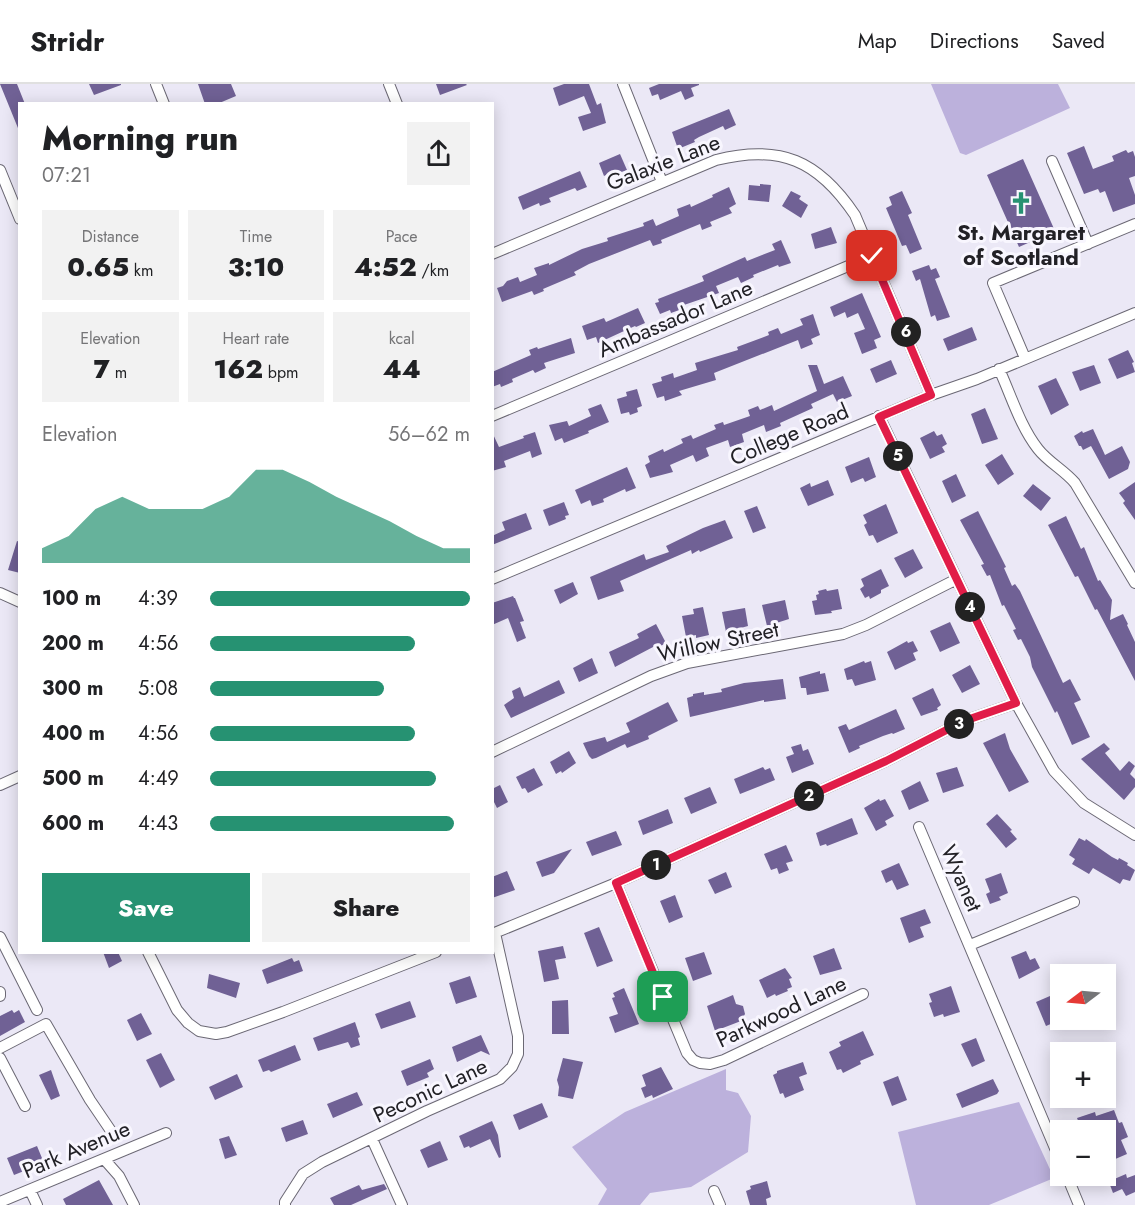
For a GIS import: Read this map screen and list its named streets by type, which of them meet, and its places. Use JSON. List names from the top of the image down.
{
  "streets": {
    "street": [
      "Galaxie Lane",
      "Ambassador Lane",
      "College Road",
      "Willow Street",
      "Wyanet",
      "Parkwood Lane",
      "Peconic Lane",
      "Park Avenue"
    ]
  },
  "crossings": [
    ["Galaxie Lane", "Ambassador Lane"],
    ["Galaxie Lane", "College Road"]
  ],
  "places": {
    "church": ["St. Margaret of Scotland"]
  },
  "north": "left",
  "page": {
    "header": "Stridr",
    "nav": ["Map", "Directions", "Saved"],
    "heading": ["Morning run", "07:21"],
    "stats": [
      ["Distance", "0.65 km"],
      ["Time", "3:10"],
      ["Pace", "4:52 /km"],
      ["Elevation", "7 m"],
      ["Heart rate", "162 bpm"],
      ["kcal", "44"]
    ],
    "pins": [
      "6",
      "5",
      "4",
      "3",
      "2",
      "1"
    ],
    "chart": ["Elevation", "56–62 m"],
    "list": [
      {
        "name": "100 m",
        "note": "4:39"
      },
      {
        "name": "200 m",
        "note": "4:56"
      },
      {
        "name": "300 m",
        "note": "5:08"
      },
      {
        "name": "400 m",
        "note": "4:56"
      },
      {
        "name": "500 m",
        "note": "4:49"
      },
      {
        "name": "600 m",
        "note": "4:43"
      }
    ],
    "buttons": ["Save", "Share"],
    "map_buttons": ["+", "−"]
  }
}
